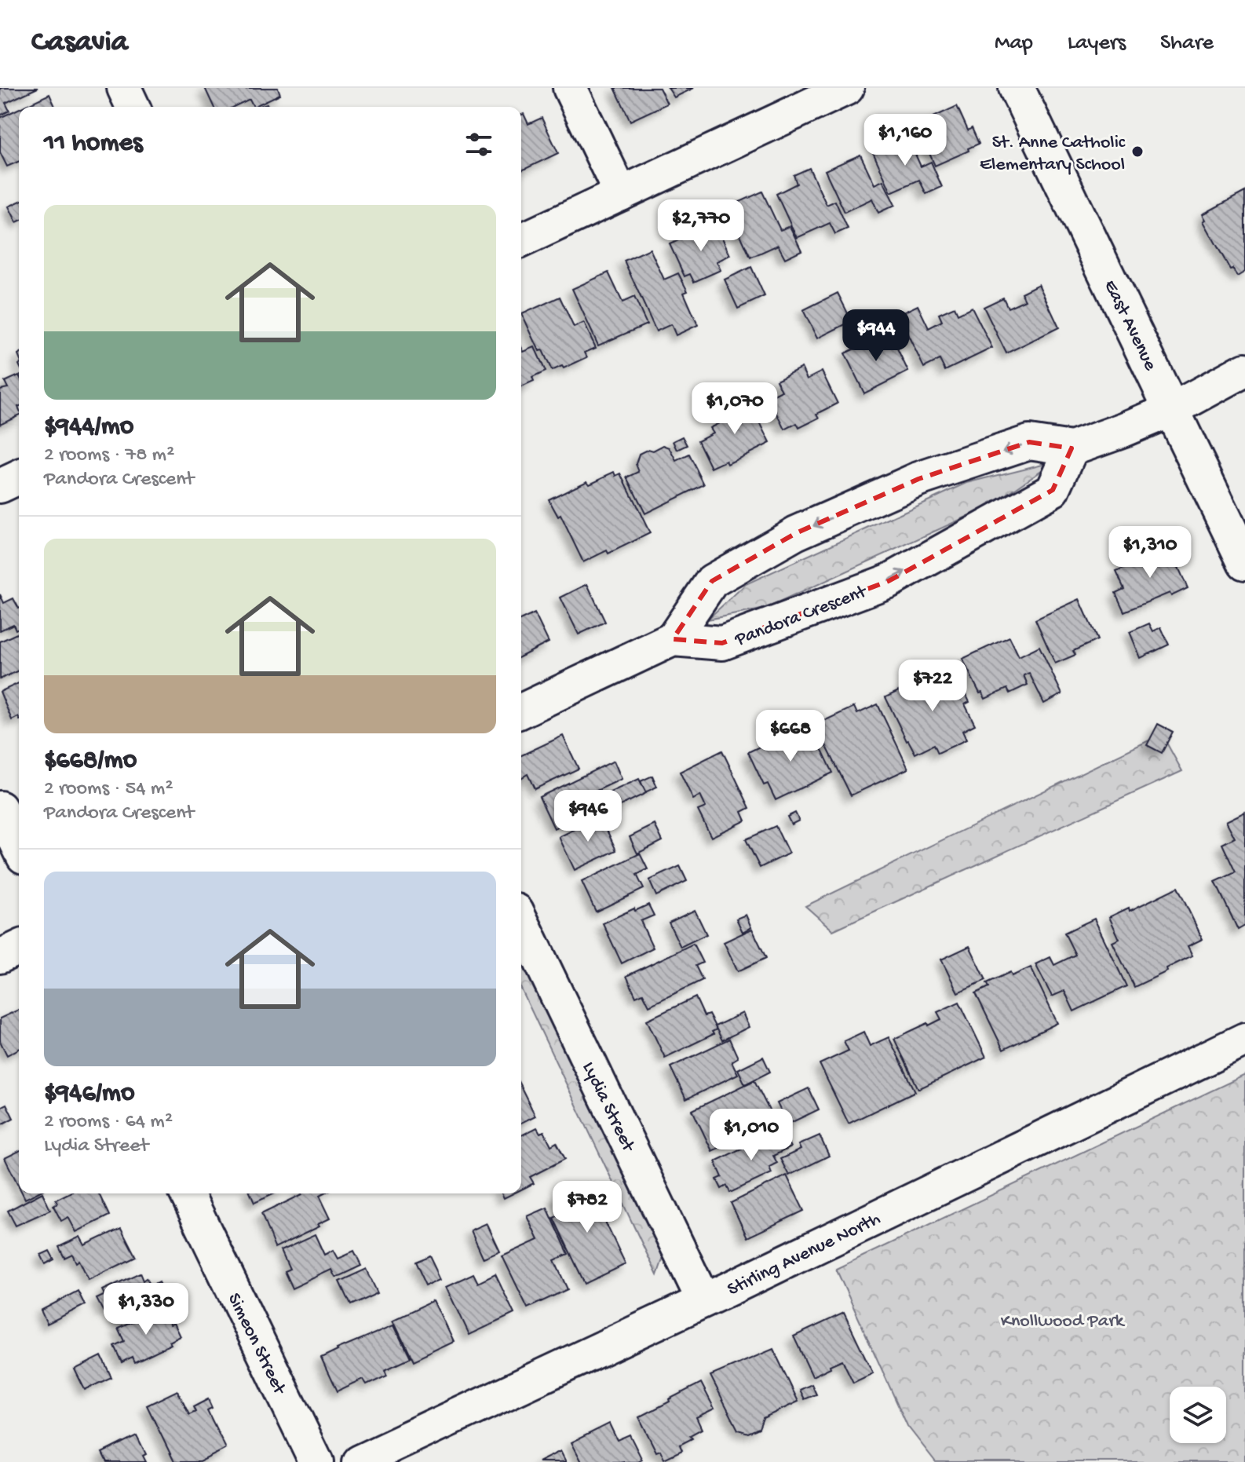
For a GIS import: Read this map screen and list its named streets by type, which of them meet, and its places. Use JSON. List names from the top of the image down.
{
  "streets": {
    "street": [
      "East Avenue",
      "Pandora Crescent",
      "Lydia Street",
      "Stirling Avenue North",
      "Simeon Street"
    ]
  },
  "crossings": [
    ["Lydia Street", "Stirling Avenue North"]
  ],
  "parks": ["Knollwood Park"],
  "places": ["St. Anne Catholic Elementary School"],
  "page": {
    "header": "Casavia",
    "nav": ["Map", "Layers", "Share"],
    "heading": "11 homes",
    "price": [
      "$1,160",
      "$2,770",
      "$944",
      "$1,070",
      "$1,310",
      "$722",
      "$668",
      "$946",
      "$1,010",
      "$782",
      "$1,330"
    ],
    "list": [
      {
        "name": "$944/mo",
        "note": "2 rooms · 78 m² · Pandora Crescent"
      },
      {
        "name": "$668/mo",
        "note": "2 rooms · 54 m² · Pandora Crescent"
      },
      {
        "name": "$946/mo",
        "note": "2 rooms · 64 m² · Lydia Street"
      }
    ]
  }
}
